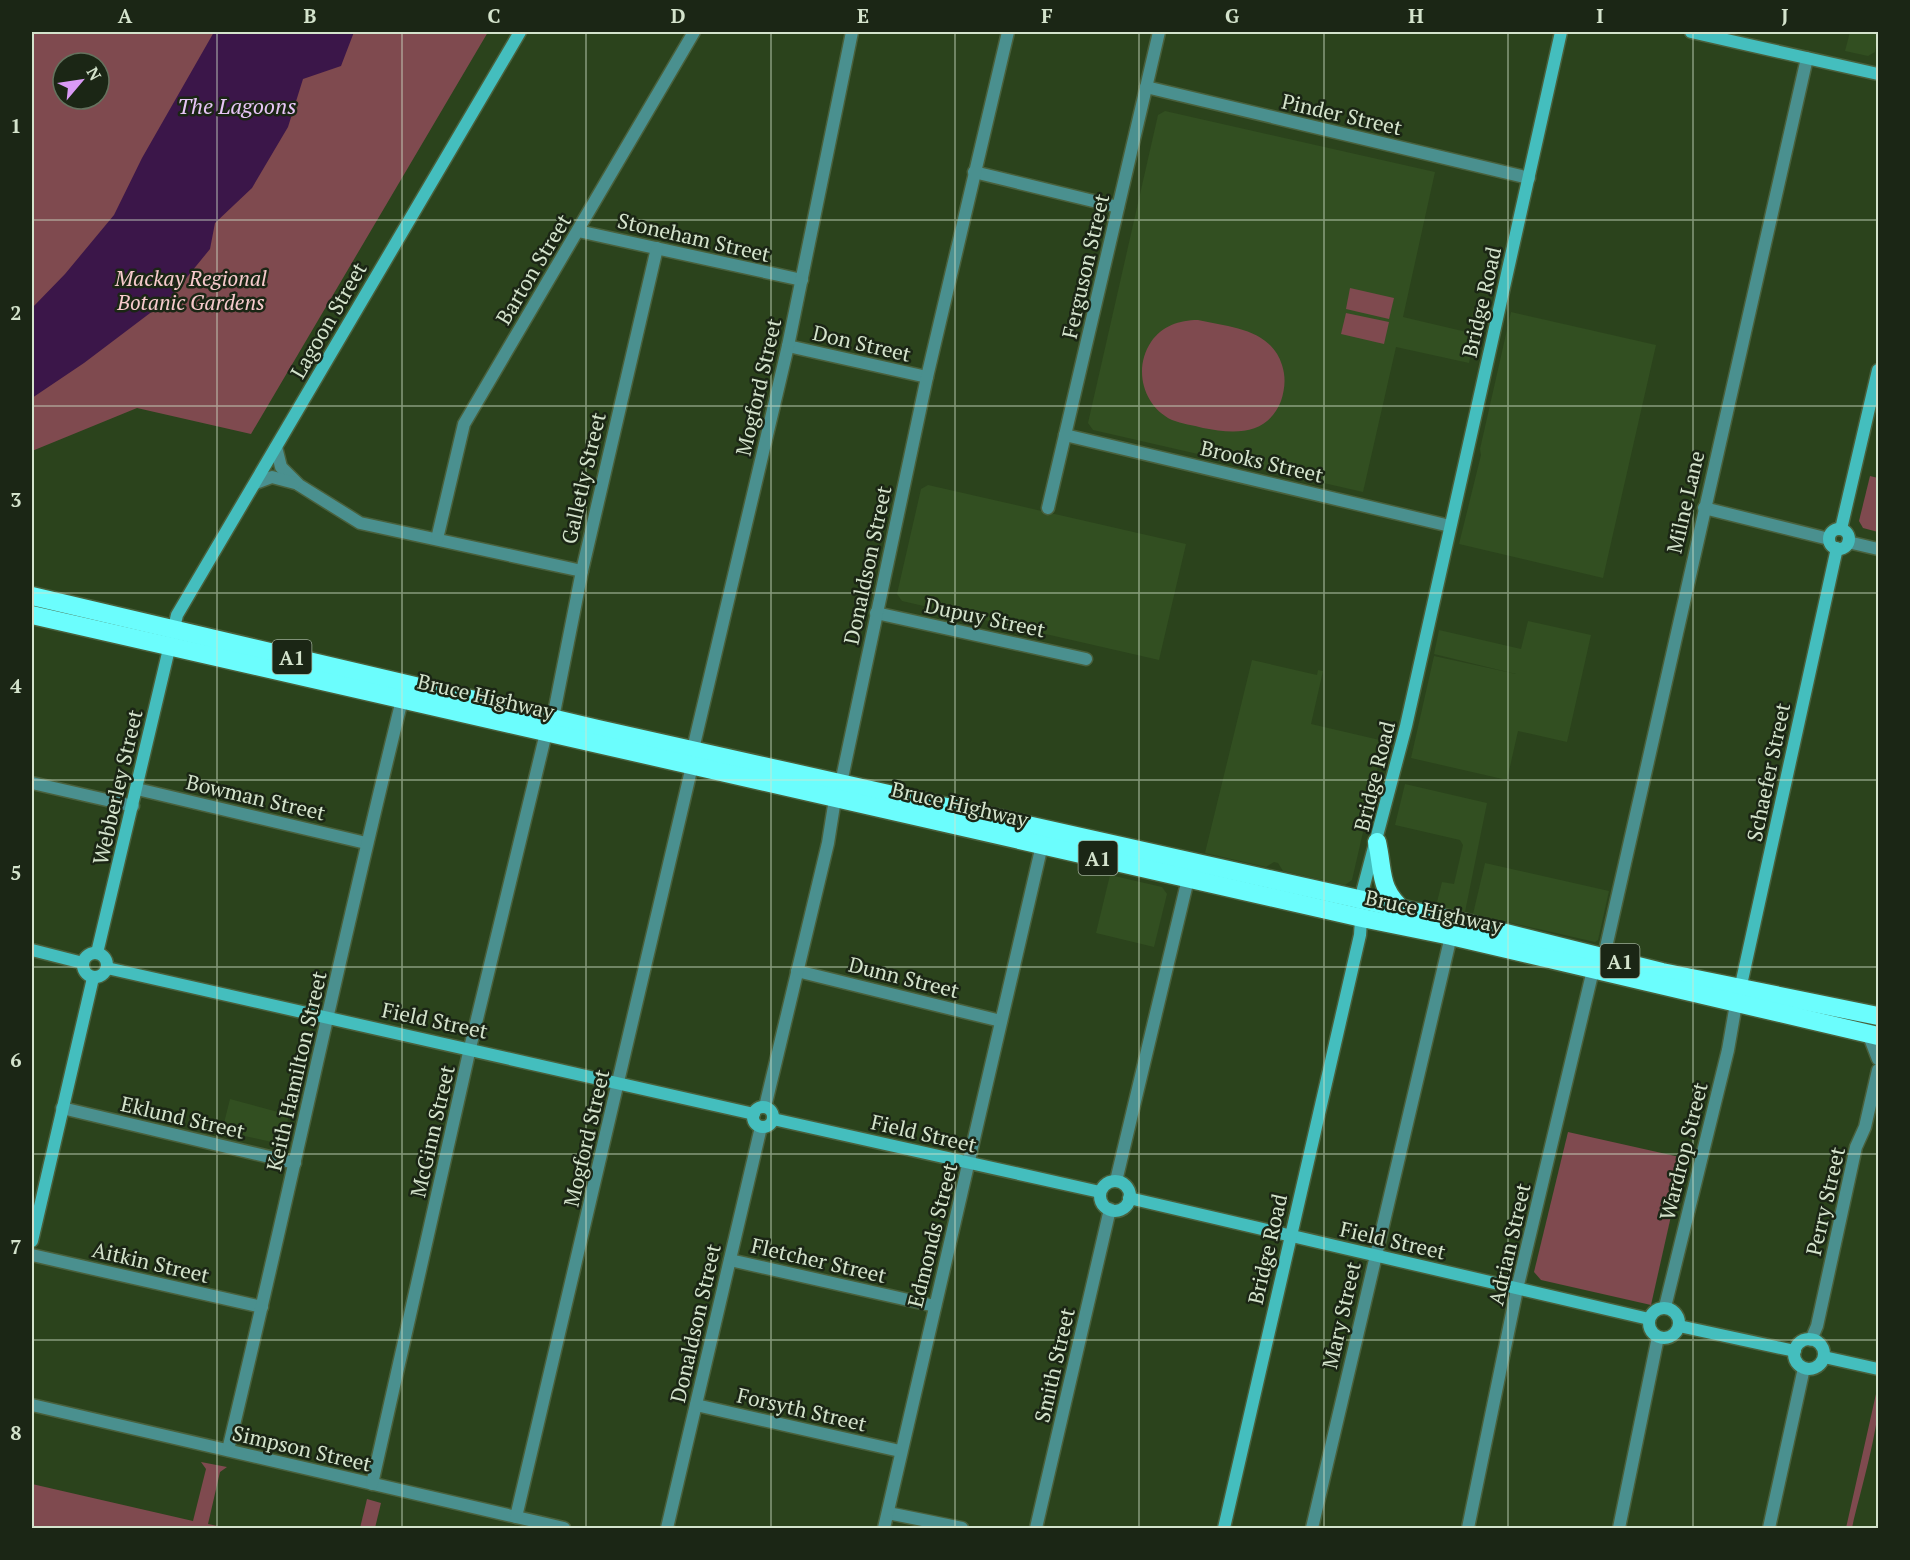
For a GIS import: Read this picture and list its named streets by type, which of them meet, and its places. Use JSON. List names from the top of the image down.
{
  "streets": {
    "highway": ["A1", "Bruce Highway"],
    "street": [
      "Pinder Street",
      "Stoneham Street",
      "Ferguson Street",
      "Barton Street",
      "Bridge Road",
      "Lagoon Street",
      "Don Street",
      "Mogford Street",
      "Brooks Street",
      "Galletly Street",
      "Milne Lane",
      "Donaldson Street",
      "Dupuy Street",
      "Schaefer Street",
      "Webberley Street",
      "Bowman Street",
      "Dunn Street",
      "Field Street",
      "Keith Hamilton Street",
      "Eklund Street",
      "McGinn Street",
      "Wardrop Street",
      "Perry Street",
      "Edmonds Street",
      "Adrian Street",
      "Fletcher Street",
      "Aitkin Street",
      "Mary Street",
      "Smith Street",
      "Forsyth Street",
      "Simpson Street"
    ]
  },
  "crossings": [
    ["Pinder Street", "Ferguson Street"],
    ["Pinder Street", "Bridge Road"],
    ["Stoneham Street", "Barton Street"],
    ["Stoneham Street", "Mogford Street"],
    ["Stoneham Street", "Galletly Street"],
    ["Ferguson Street", "Brooks Street"],
    ["Bridge Road", "Brooks Street"],
    ["Bridge Road", "Bruce Highway"],
    ["Bridge Road", "Field Street"],
    ["Lagoon Street", "Bruce Highway"],
    ["Lagoon Street", "Webberley Street"],
    ["Don Street", "Mogford Street"],
    ["Don Street", "Donaldson Street"],
    ["Mogford Street", "Bruce Highway"],
    ["Mogford Street", "Field Street"],
    ["Mogford Street", "Simpson Street"],
    ["Galletly Street", "Bruce Highway"],
    ["Galletly Street", "McGinn Street"],
    ["Milne Lane", "Bruce Highway"],
    ["Milne Lane", "Adrian Street"],
    ["Donaldson Street", "Dupuy Street"],
    ["Donaldson Street", "Bruce Highway"],
    ["Donaldson Street", "Dunn Street"],
    ["Donaldson Street", "Field Street"],
    ["Donaldson Street", "Fletcher Street"],
    ["Donaldson Street", "Forsyth Street"],
    ["Bruce Highway", "Schaefer Street"],
    ["Bruce Highway", "Webberley Street"],
    ["Bruce Highway", "Keith Hamilton Street"],
    ["Bruce Highway", "McGinn Street"],
    ["Bruce Highway", "Wardrop Street"],
    ["Bruce Highway", "Edmonds Street"],
    ["Bruce Highway", "Adrian Street"],
    ["Bruce Highway", "Mary Street"],
    ["Schaefer Street", "Wardrop Street"],
    ["Webberley Street", "Bowman Street"],
    ["Webberley Street", "Field Street"],
    ["Bowman Street", "Keith Hamilton Street"],
    ["Dunn Street", "Edmonds Street"],
    ["Field Street", "Keith Hamilton Street"],
    ["Field Street", "McGinn Street"],
    ["Field Street", "Wardrop Street"],
    ["Field Street", "Edmonds Street"],
    ["Field Street", "Adrian Street"],
    ["Field Street", "Mary Street"],
    ["Field Street", "Smith Street"],
    ["Keith Hamilton Street", "Eklund Street"],
    ["Keith Hamilton Street", "Aitkin Street"],
    ["Keith Hamilton Street", "Simpson Street"],
    ["McGinn Street", "Simpson Street"],
    ["Edmonds Street", "Fletcher Street"],
    ["Edmonds Street", "Forsyth Street"]
  ],
  "water": ["The Lagoons"],
  "parks": ["Mackay Regional Botanic Gardens"],
  "north": "top right",
  "grid": {
    "columns": [
      "A",
      "B",
      "C",
      "D",
      "E",
      "F",
      "G",
      "H",
      "I",
      "J"
    ],
    "rows": [
      "1",
      "2",
      "3",
      "4",
      "5",
      "6",
      "7",
      "8"
    ]
  }
}
